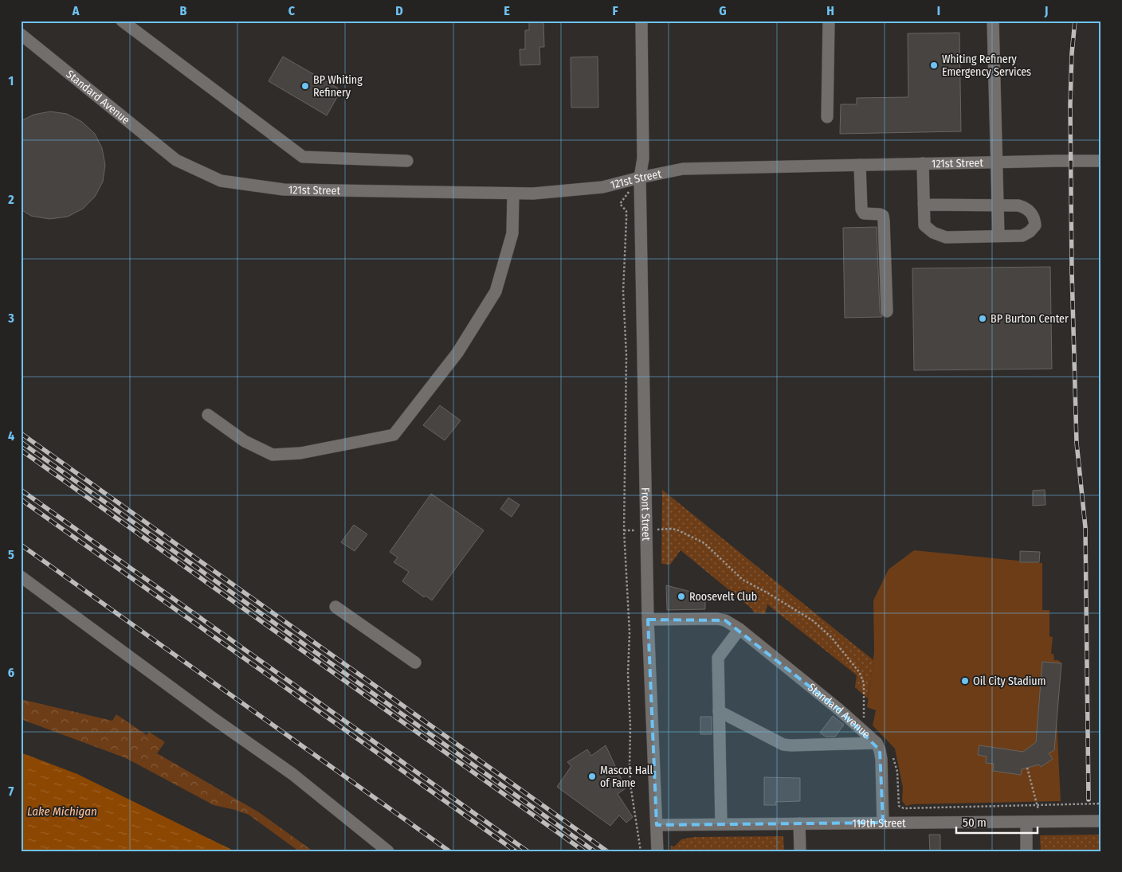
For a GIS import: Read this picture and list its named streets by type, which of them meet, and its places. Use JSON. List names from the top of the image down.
{
  "streets": {
    "street": [
      "Standard Avenue",
      "121st Street",
      "Front Street",
      "119th Street"
    ]
  },
  "crossings": [
    ["Standard Avenue", "121st Street"],
    ["Standard Avenue", "Front Street"],
    ["Standard Avenue", "119th Street"],
    ["121st Street", "Front Street"],
    ["Front Street", "119th Street"]
  ],
  "water": ["Lake Michigan"],
  "places": [
    "Whiting Refinery Emergency Services",
    "BP Whiting Refinery",
    "BP Burton Center",
    "Roosevelt Club",
    "Oil City Stadium",
    "Mascot Hall of Fame"
  ],
  "scale_bar": "50 m",
  "grid": {
    "columns": [
      "A",
      "B",
      "C",
      "D",
      "E",
      "F",
      "G",
      "H",
      "I",
      "J"
    ],
    "rows": [
      "1",
      "2",
      "3",
      "4",
      "5",
      "6",
      "7"
    ]
  }
}
